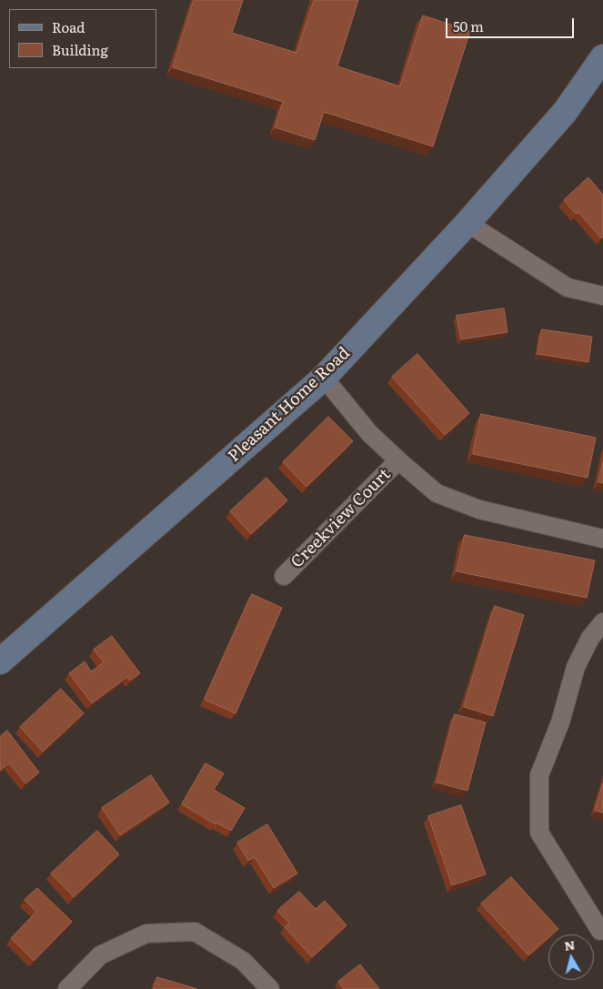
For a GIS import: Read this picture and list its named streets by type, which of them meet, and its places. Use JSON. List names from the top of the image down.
{
  "streets": {
    "main road": ["Pleasant Home Road"],
    "street": ["Creekview Court"]
  },
  "legend": ["Road", "Building"],
  "scale_bar": "50 m",
  "north": "top"
}
